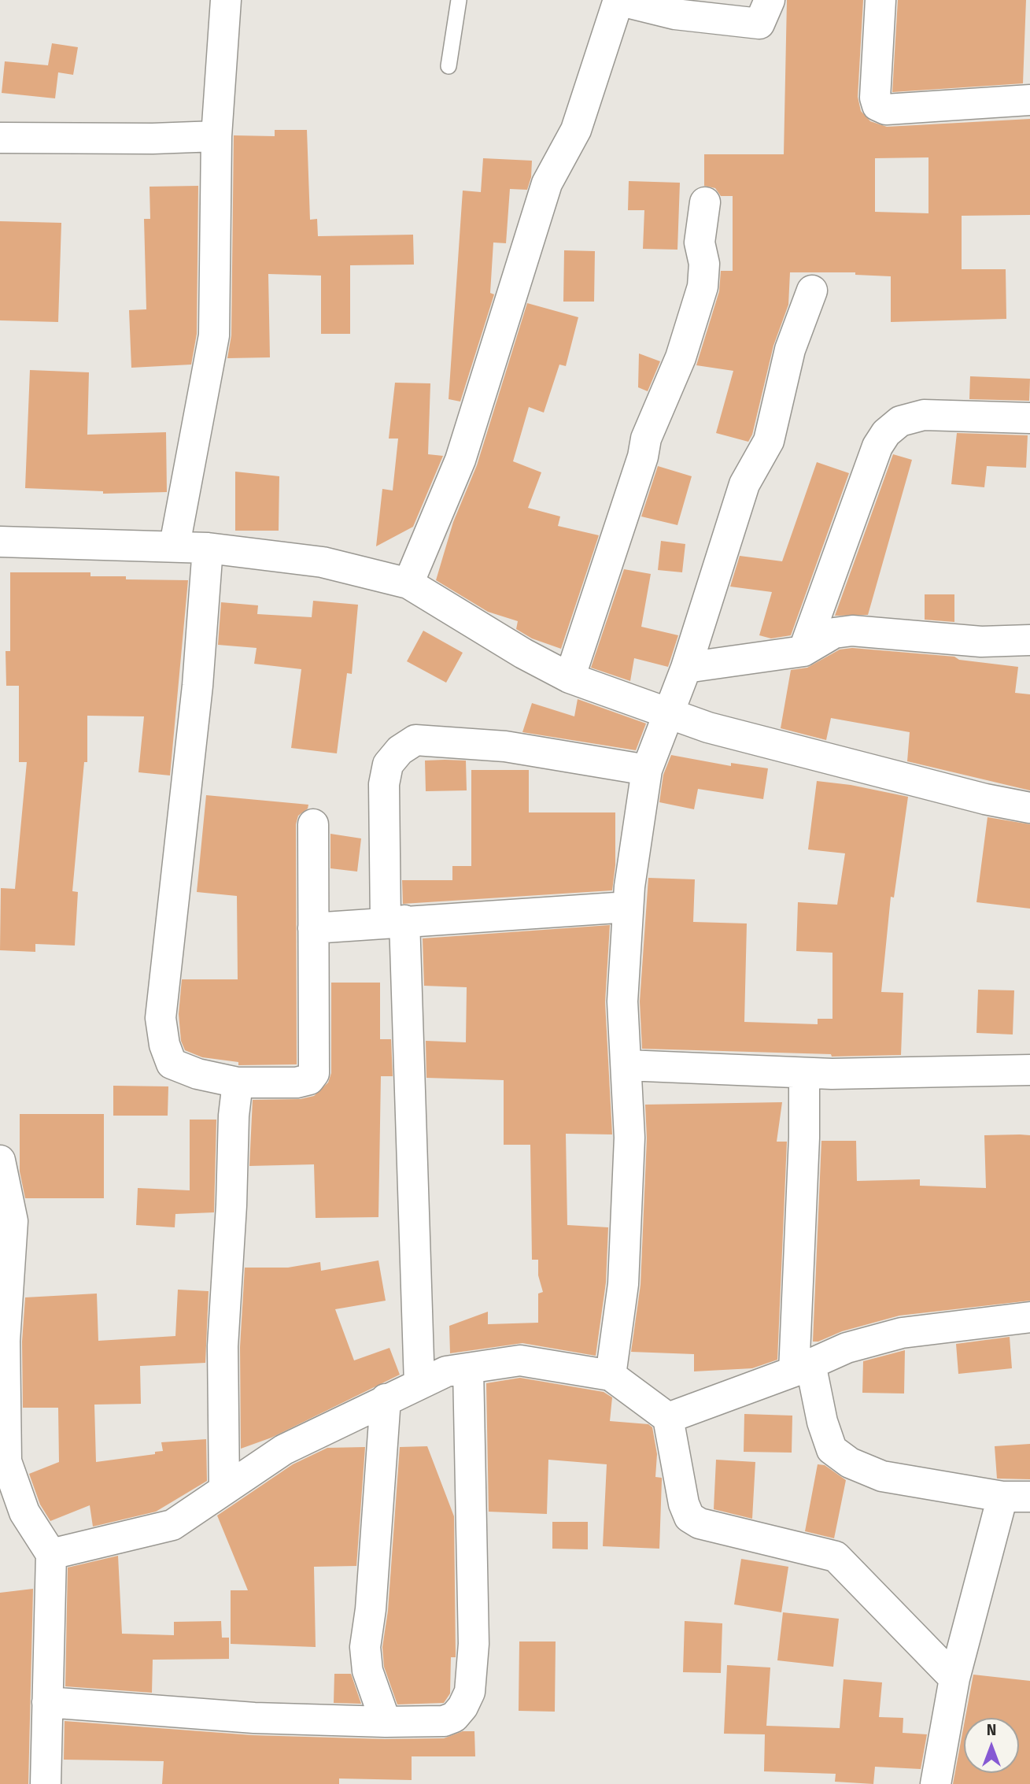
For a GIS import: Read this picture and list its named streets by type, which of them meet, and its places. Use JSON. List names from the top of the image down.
{
  "north": "top"
}
